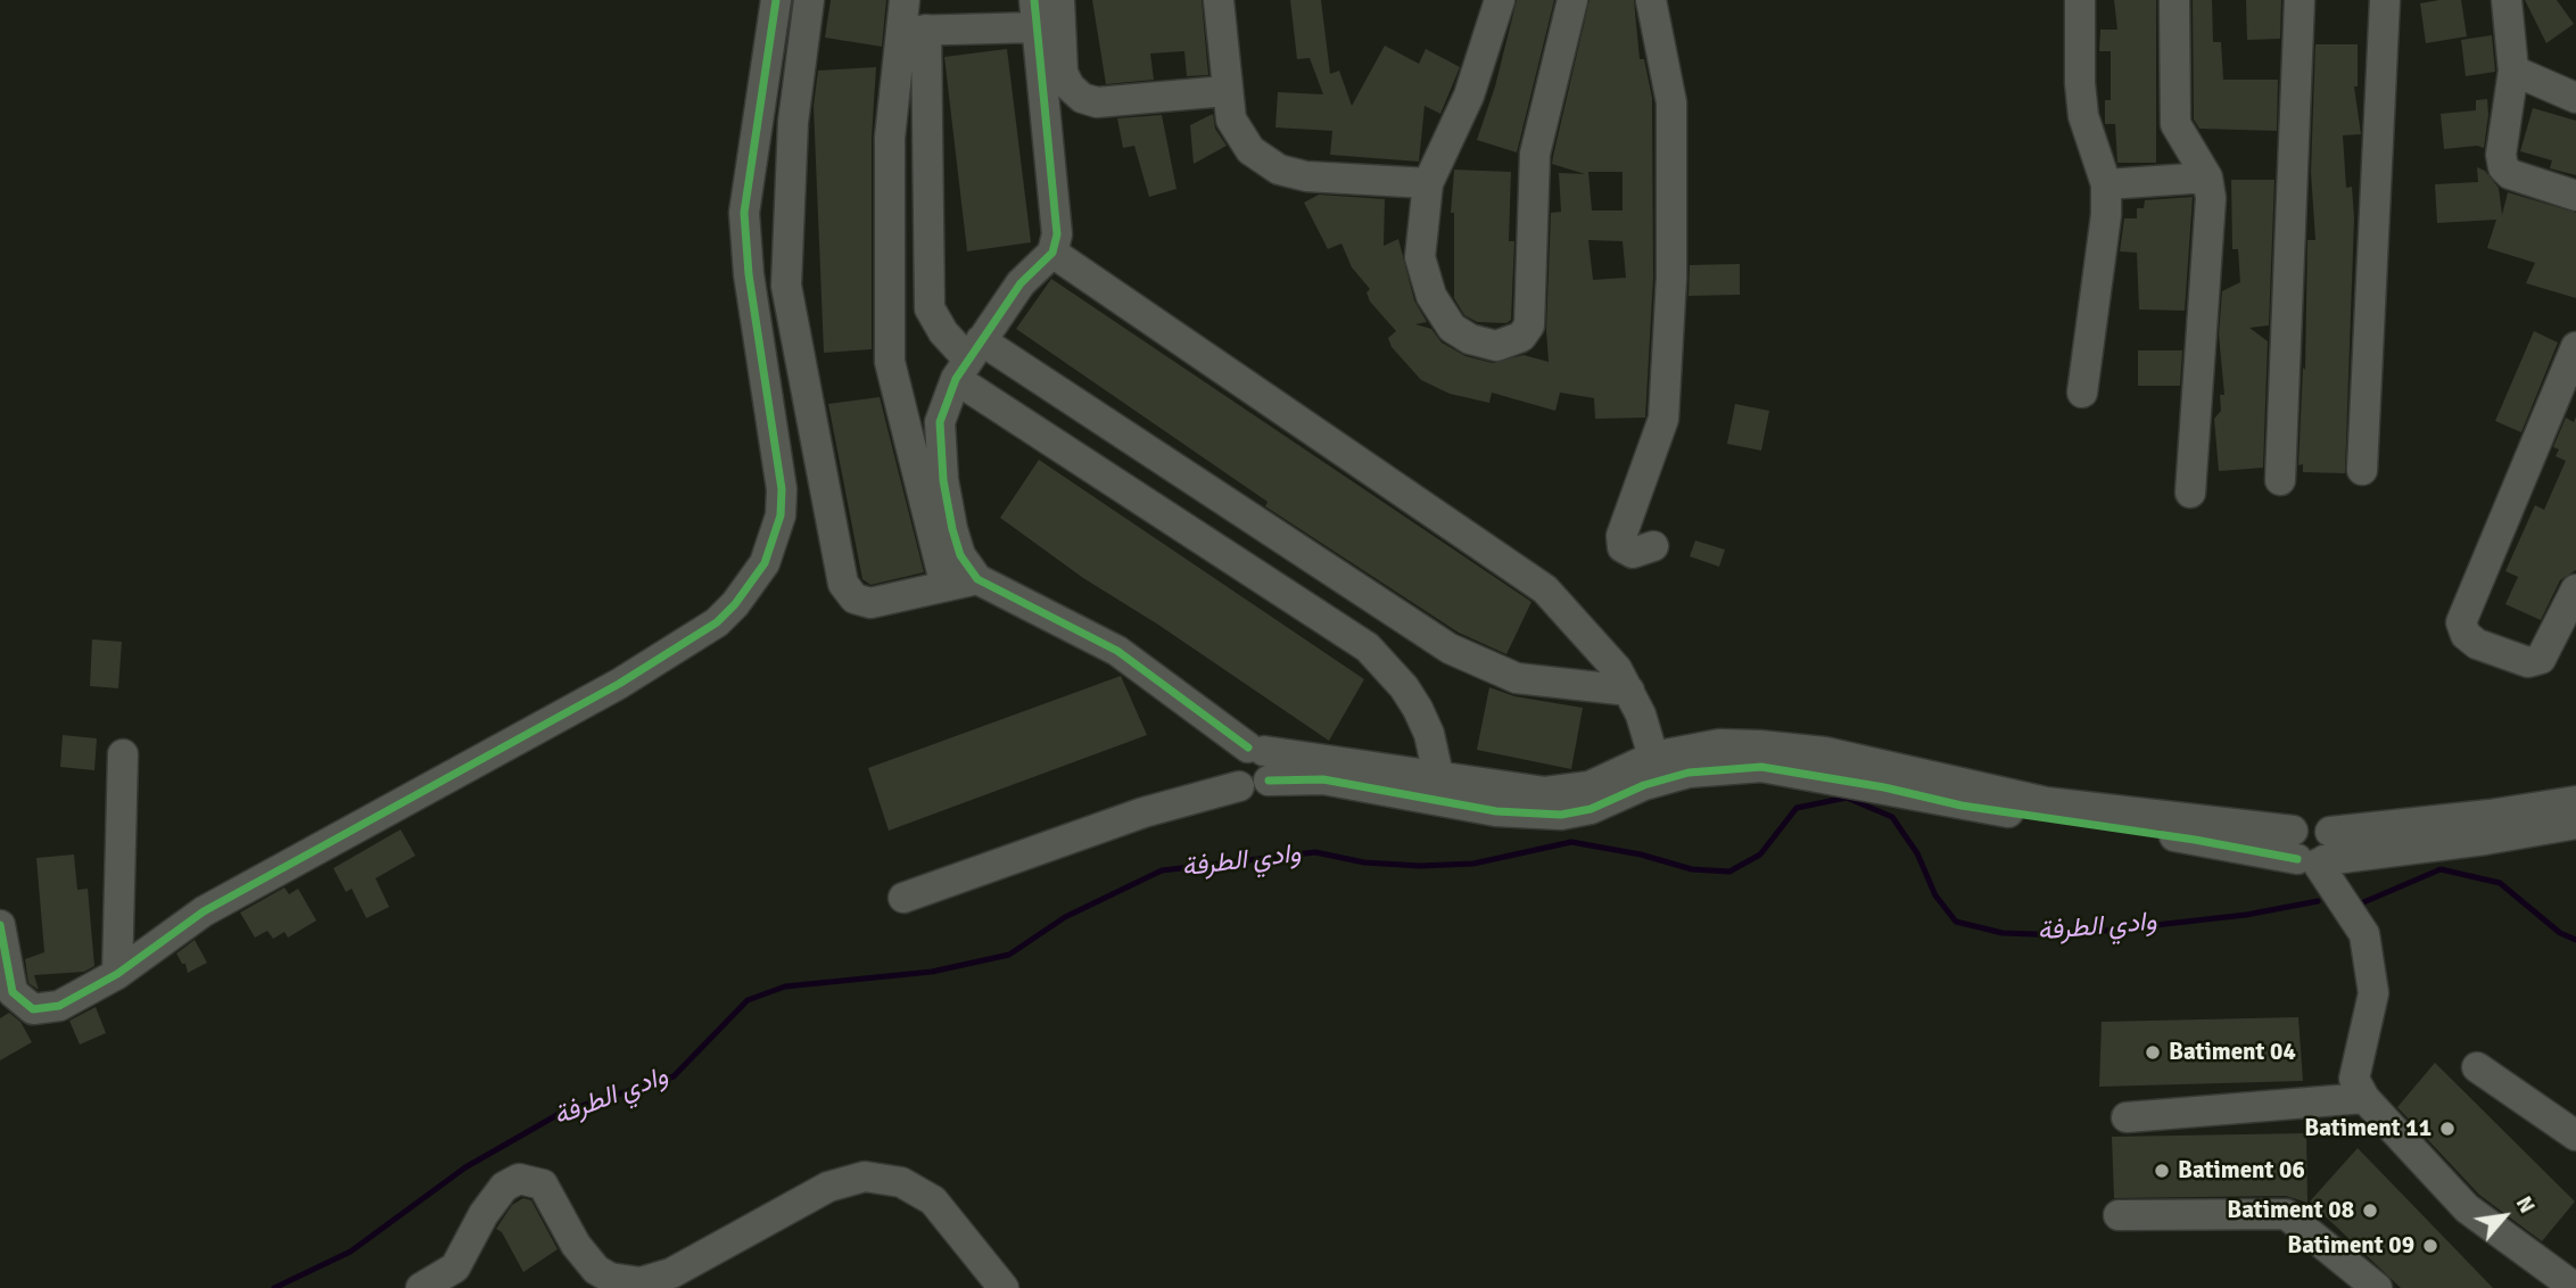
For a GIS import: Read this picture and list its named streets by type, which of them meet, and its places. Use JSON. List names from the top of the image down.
{
  "water": ["وادي الطرفة"],
  "places": [
    "Batiment 04",
    "Batiment 11",
    "Batiment 06",
    "Batiment 08",
    "Batiment 09"
  ],
  "north": "top right"
}
